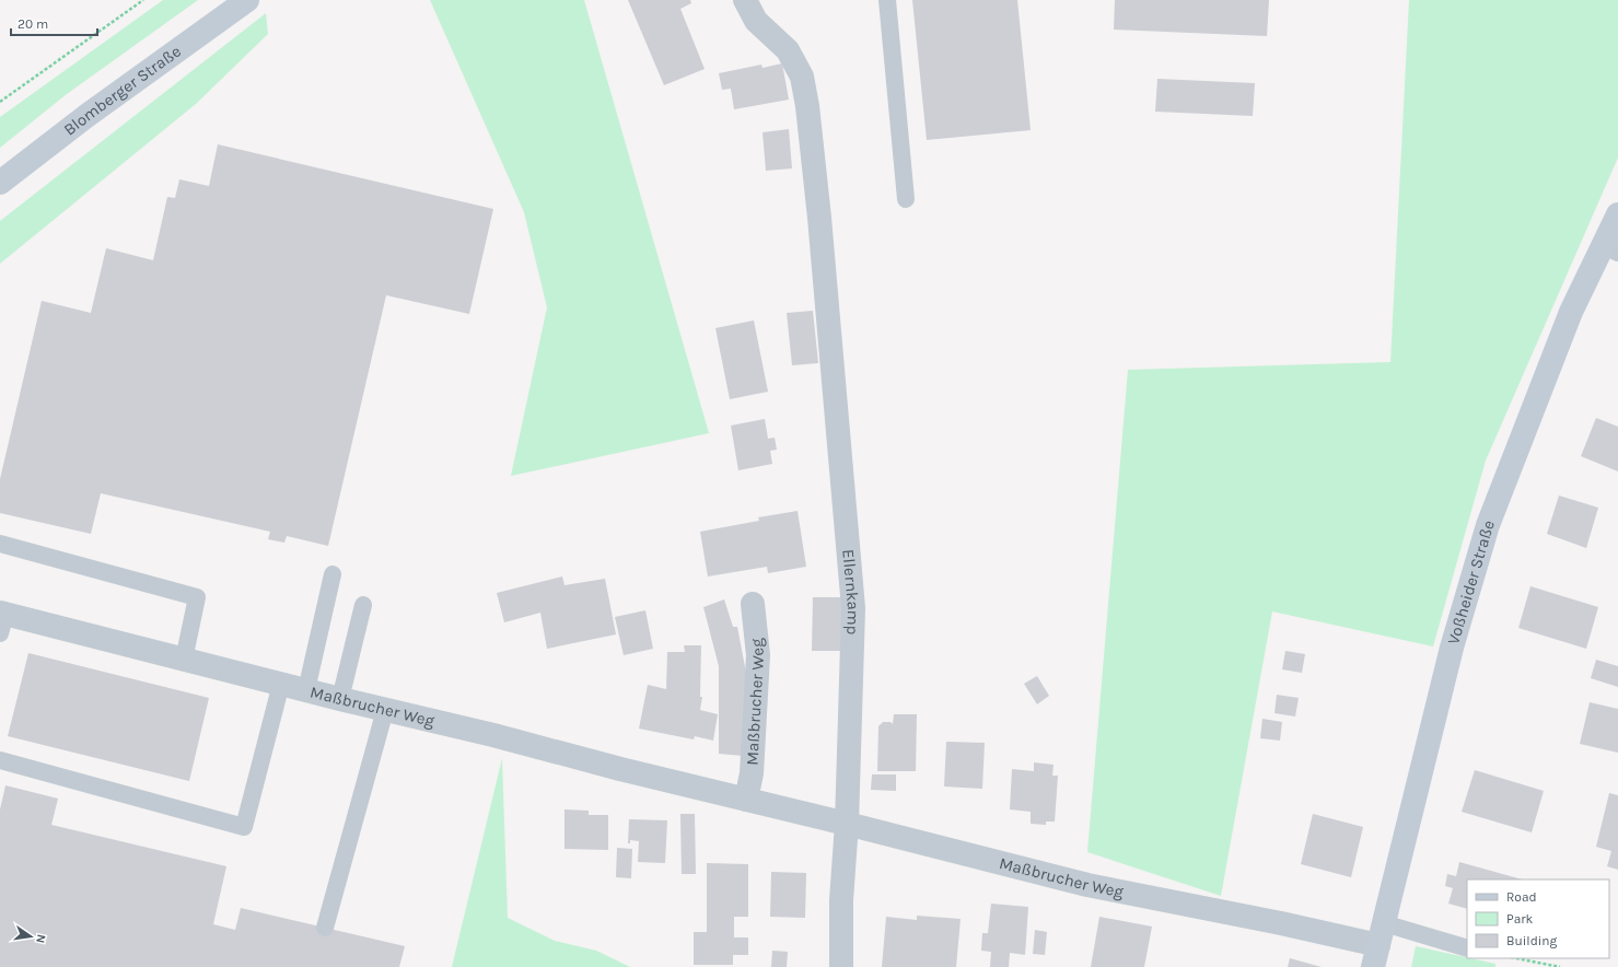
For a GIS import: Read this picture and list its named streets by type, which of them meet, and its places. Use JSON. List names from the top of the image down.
{
  "streets": {
    "street": [
      "Blomberger Straße",
      "Voßheider Straße",
      "Ellernkamp",
      "Maßbrucher Weg"
    ]
  },
  "crossings": [
    ["Voßheider Straße", "Maßbrucher Weg"],
    ["Ellernkamp", "Maßbrucher Weg"]
  ],
  "legend": ["Road", "Park", "Building"],
  "scale_bar": "20 m",
  "north": "right"
}
